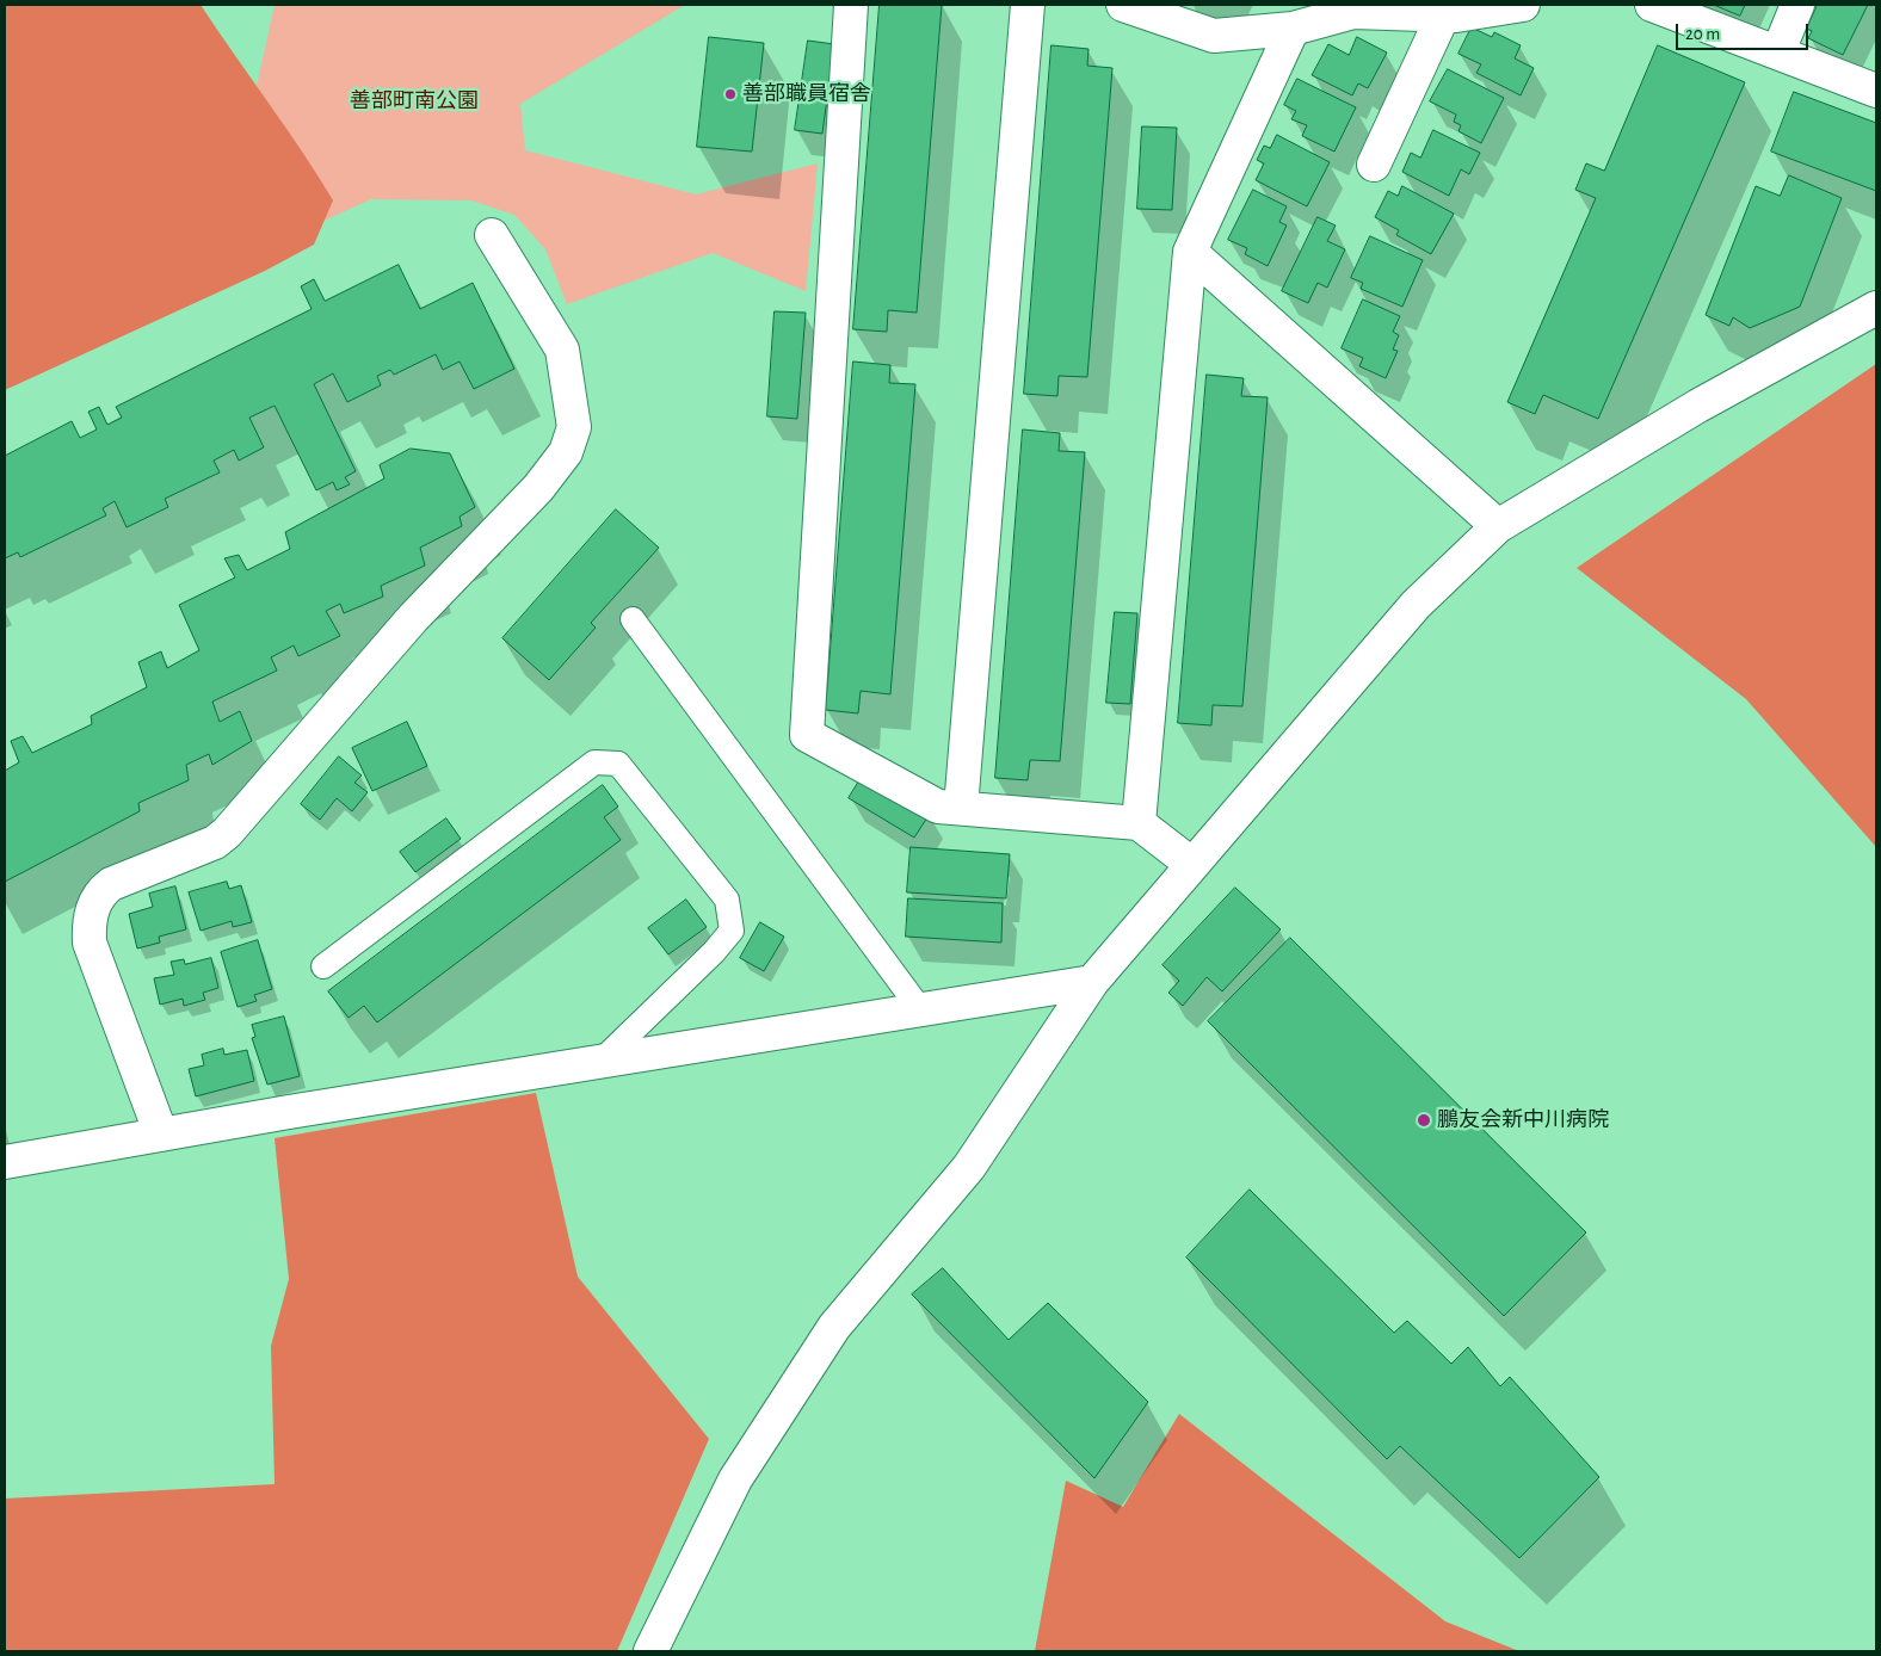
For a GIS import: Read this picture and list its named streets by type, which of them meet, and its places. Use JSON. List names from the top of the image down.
{
  "parks": ["善部町南公園"],
  "places": ["善部職員宿舎", "鵬友会新中川病院"],
  "scale_bar": "20 m"
}
